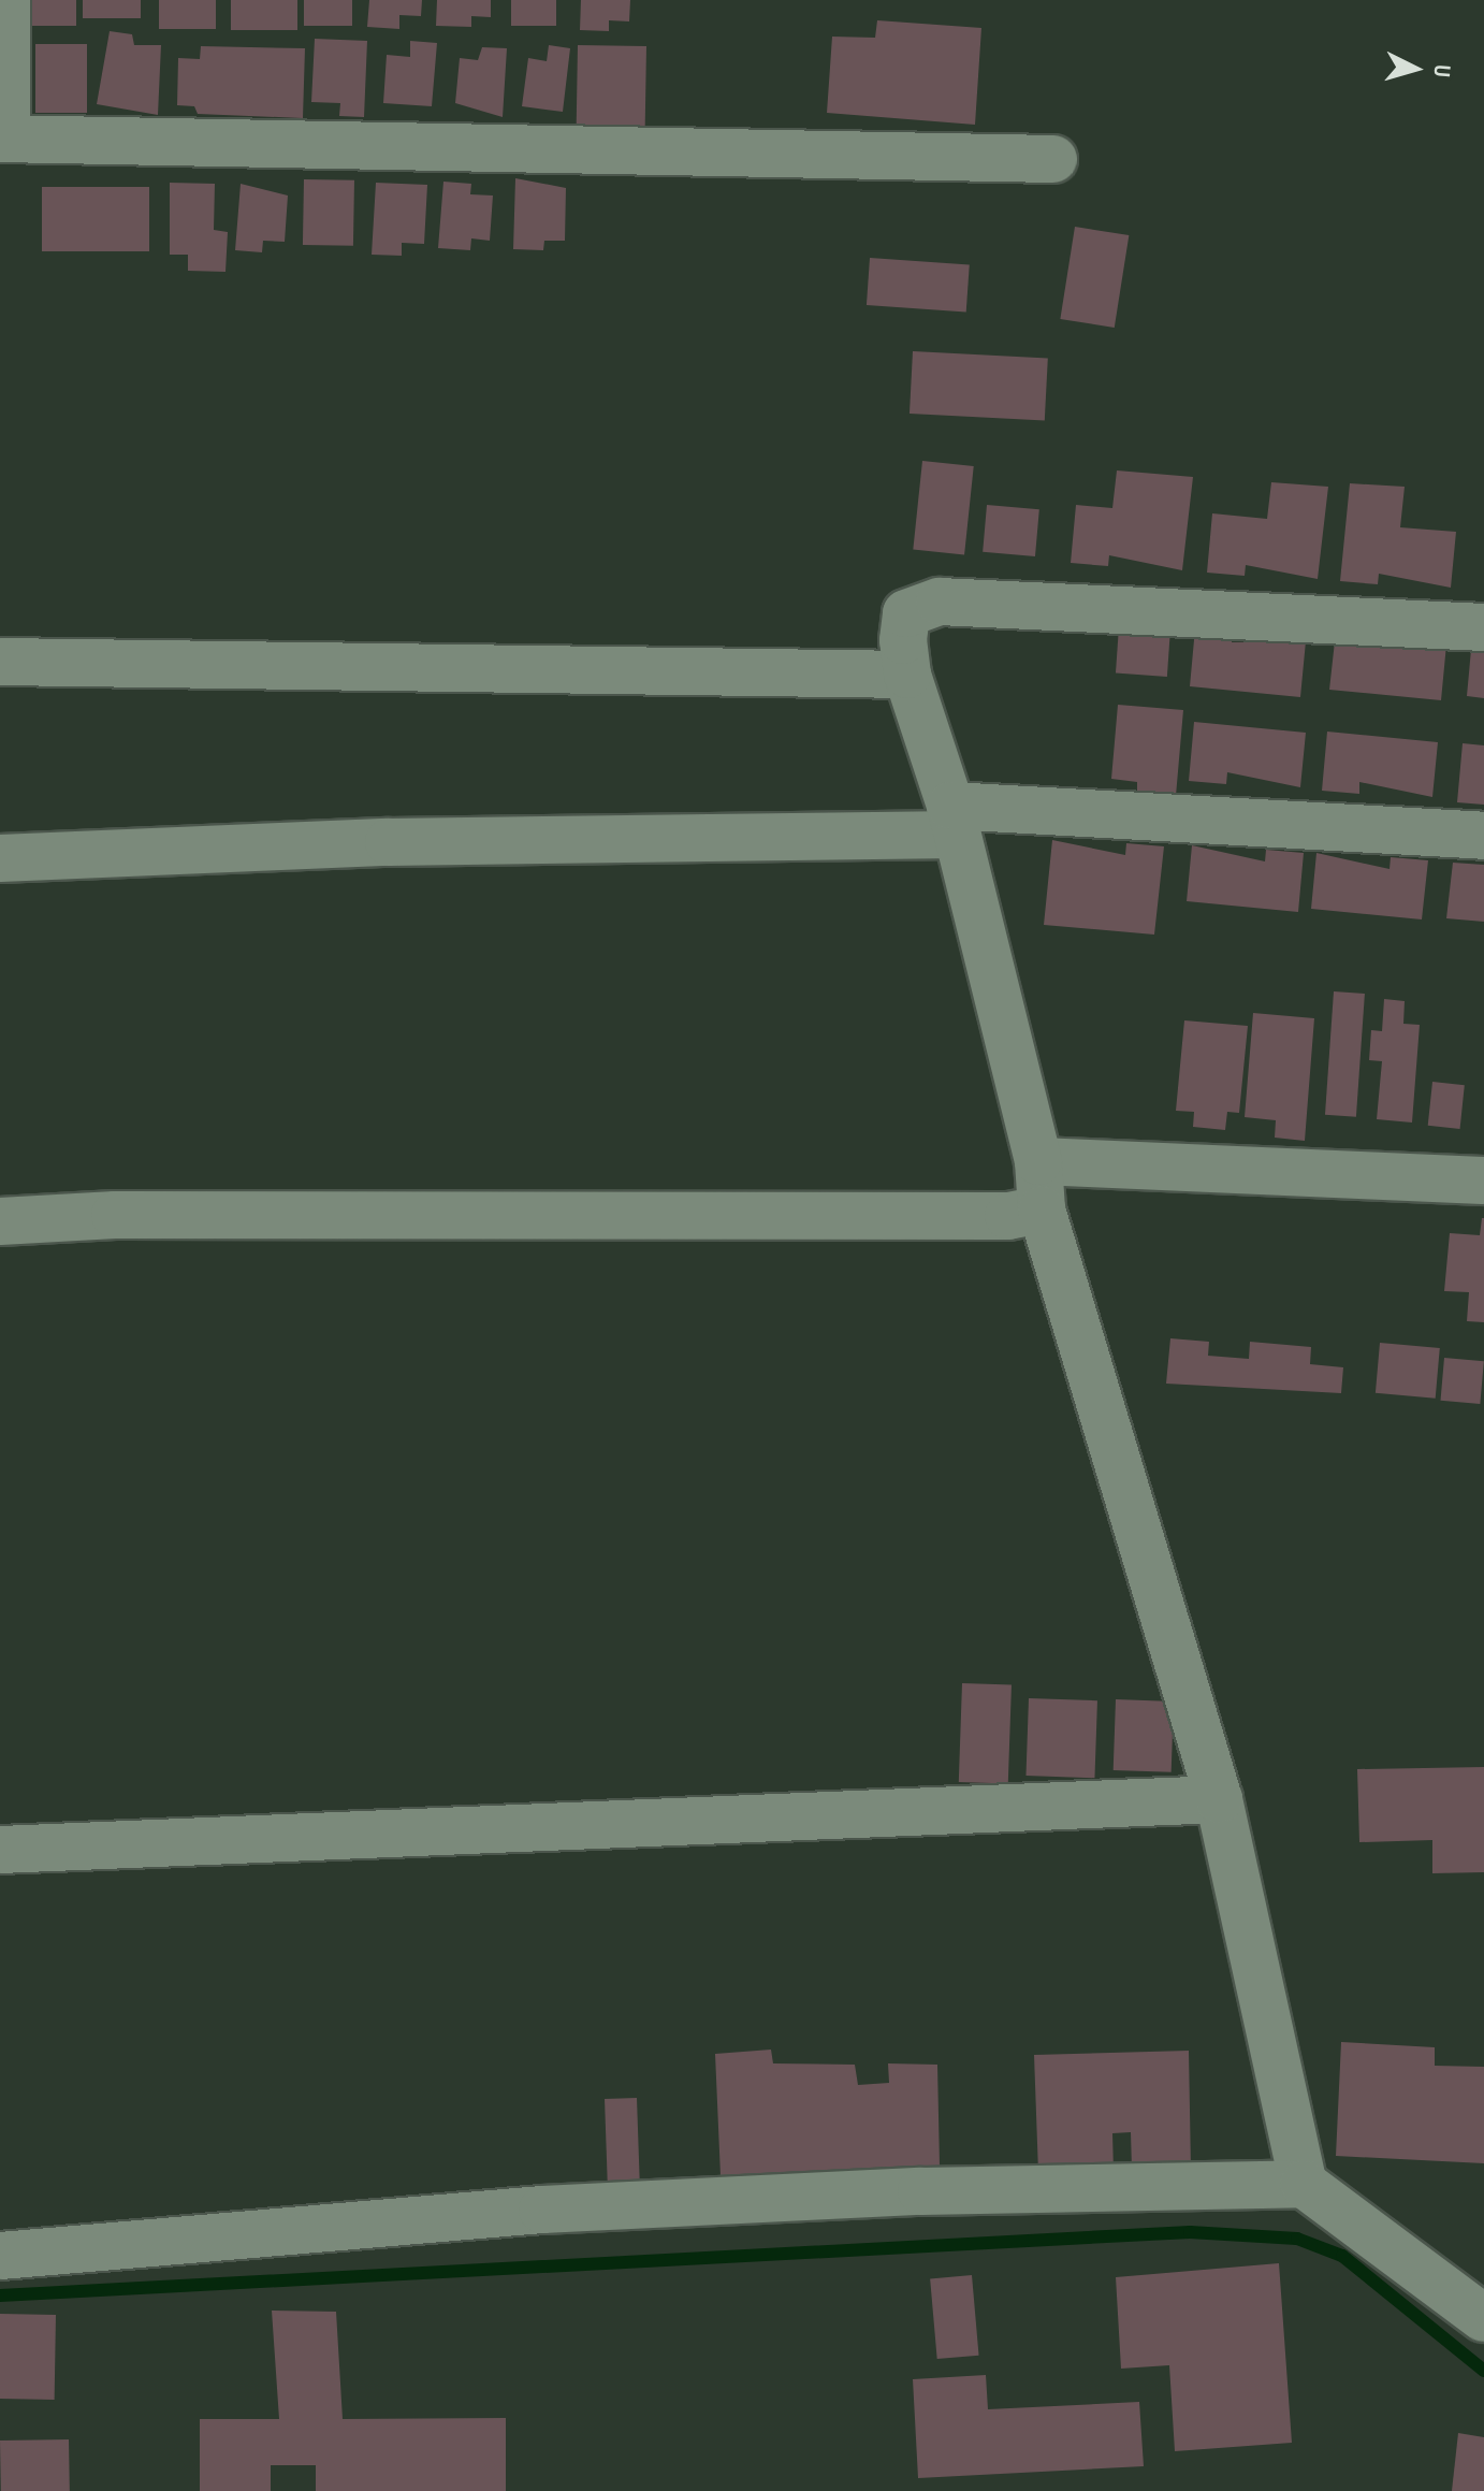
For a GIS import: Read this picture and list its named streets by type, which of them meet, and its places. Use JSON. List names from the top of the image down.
{
  "north": "right"
}
